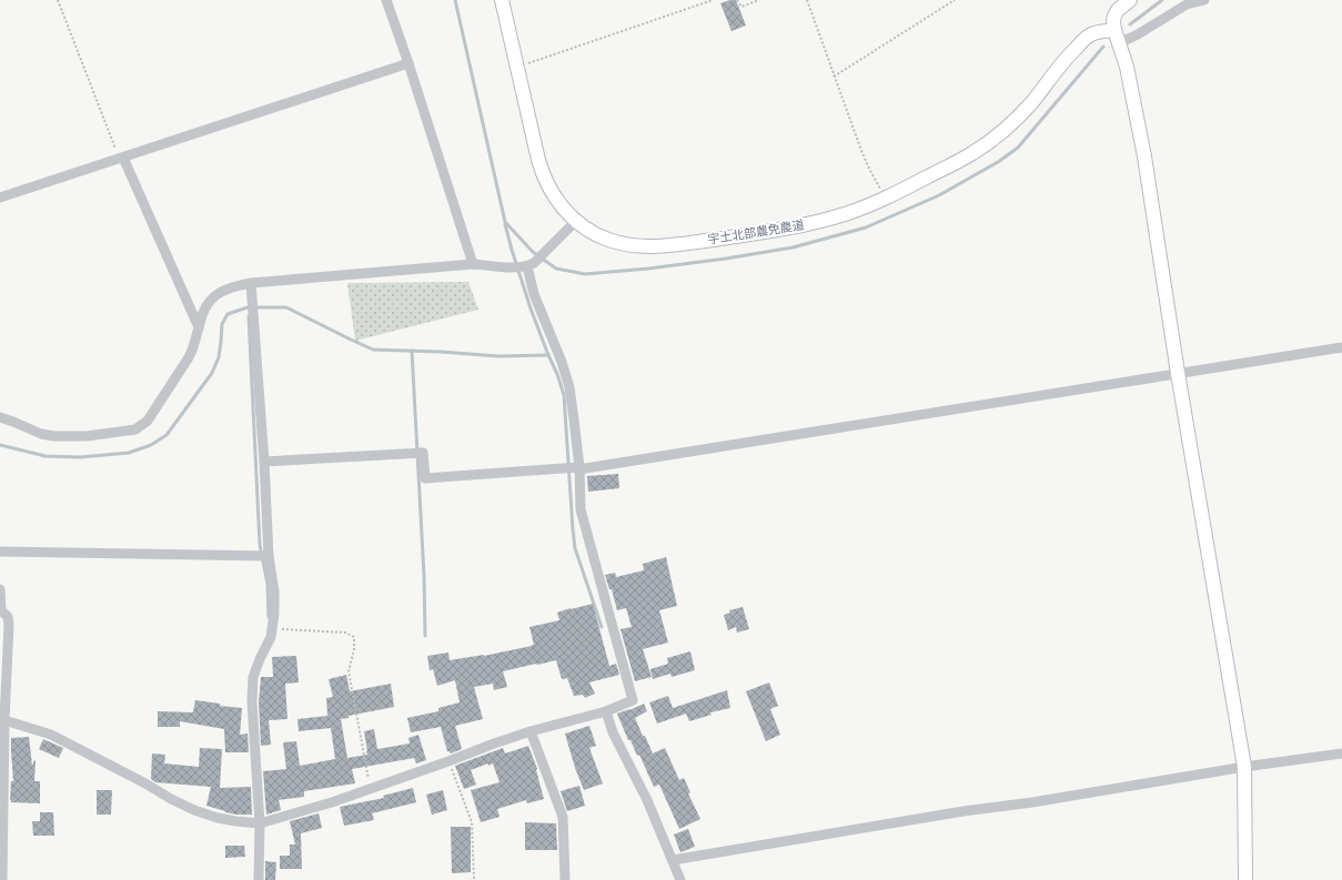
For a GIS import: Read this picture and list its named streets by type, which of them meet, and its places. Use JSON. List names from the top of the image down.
{
  "streets": {
    "street": ["宇土北部農免農道"]
  }
}
